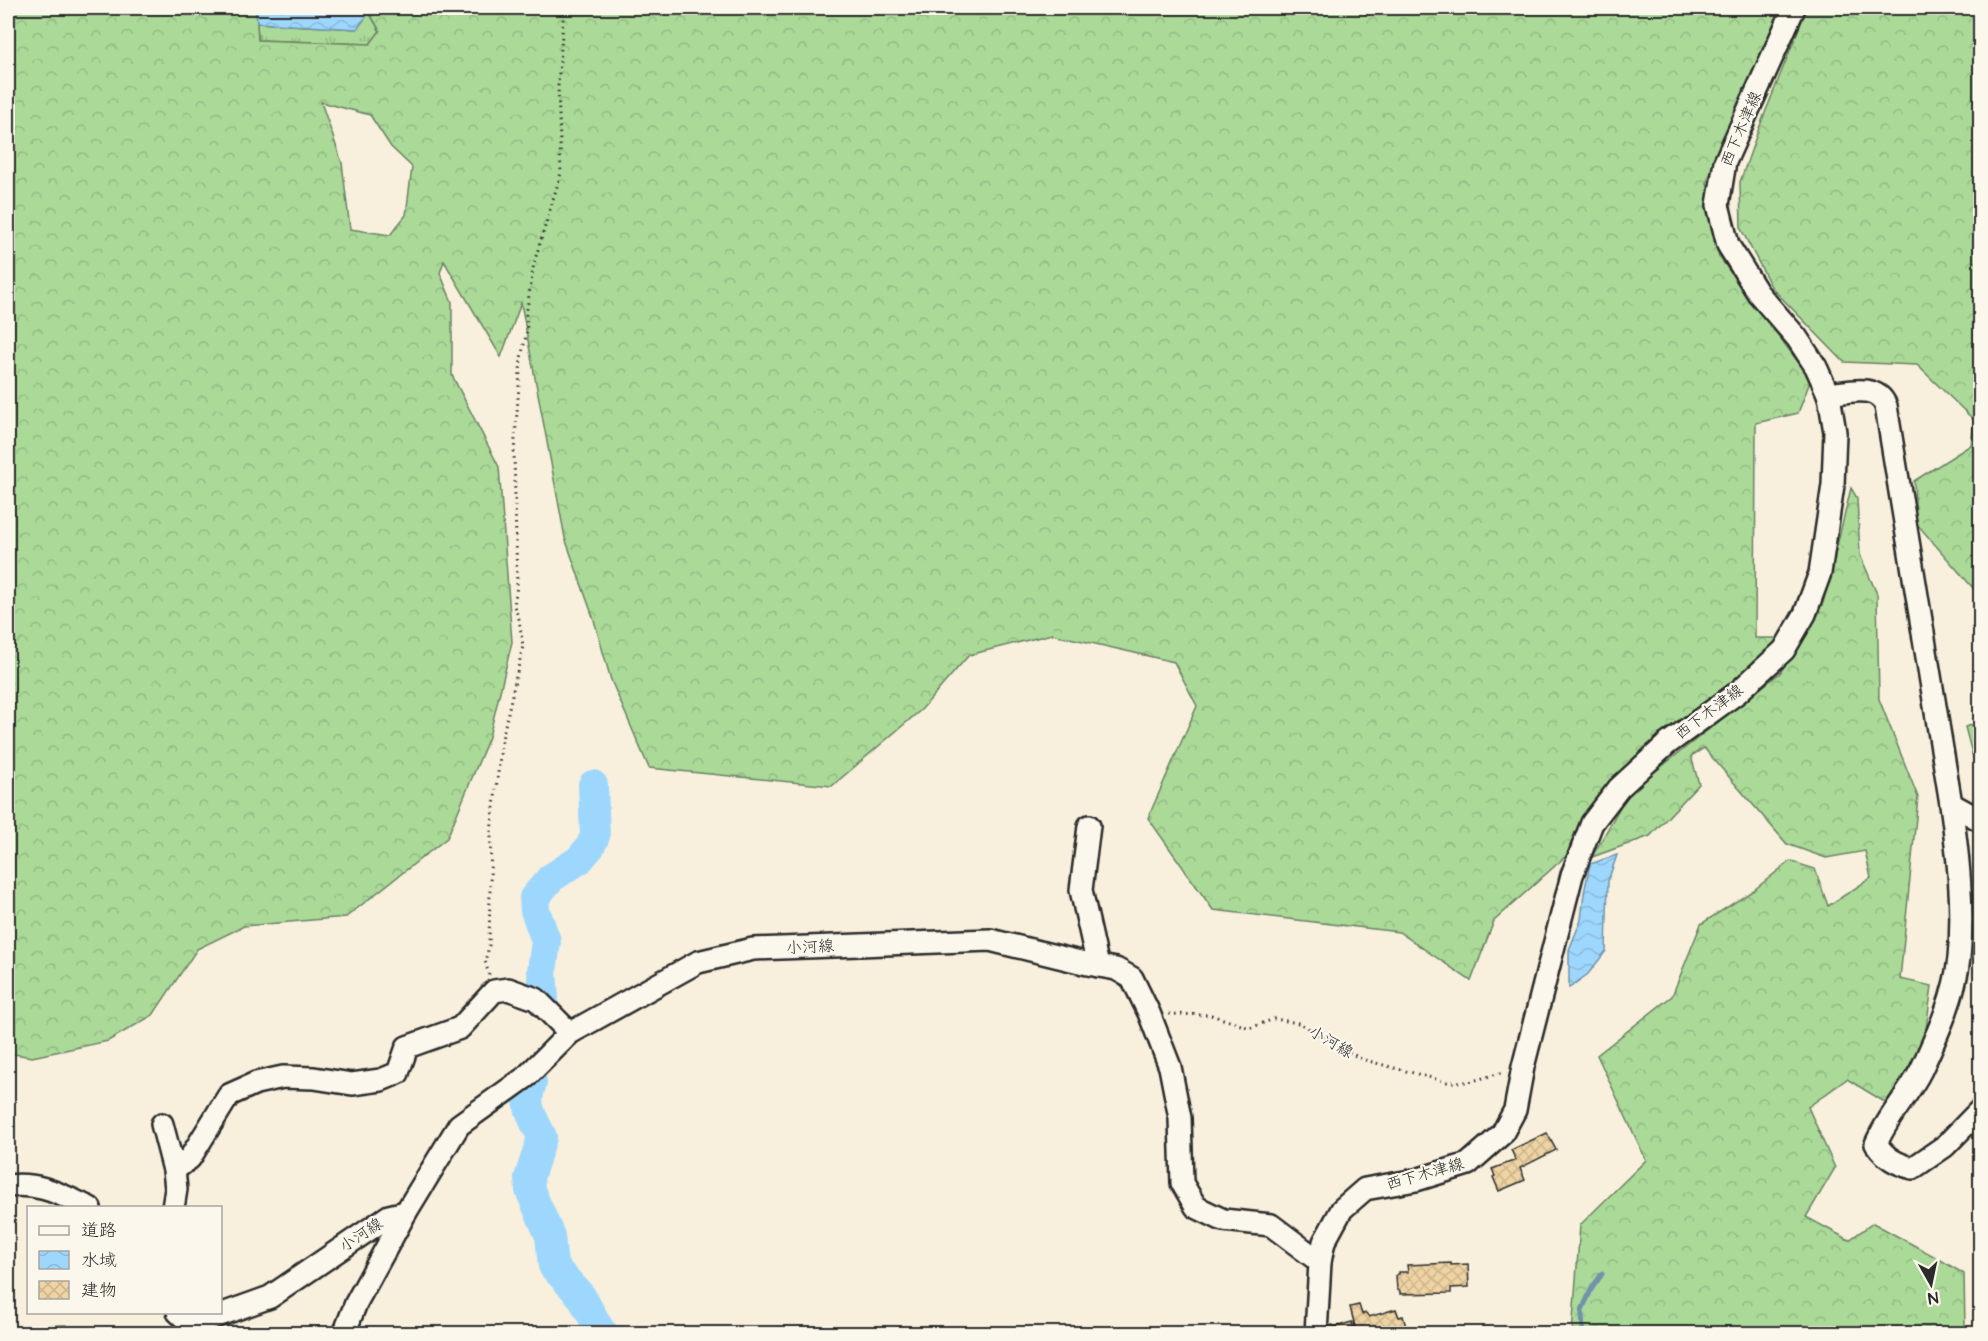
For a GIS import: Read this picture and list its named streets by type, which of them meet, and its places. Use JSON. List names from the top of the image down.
{
  "streets": {
    "street": ["西下木津線", "小河線"]
  },
  "crossings": [
    ["西下木津線", "小河線"]
  ],
  "legend": ["道路", "水域", "建物"],
  "north": "bottom"
}
